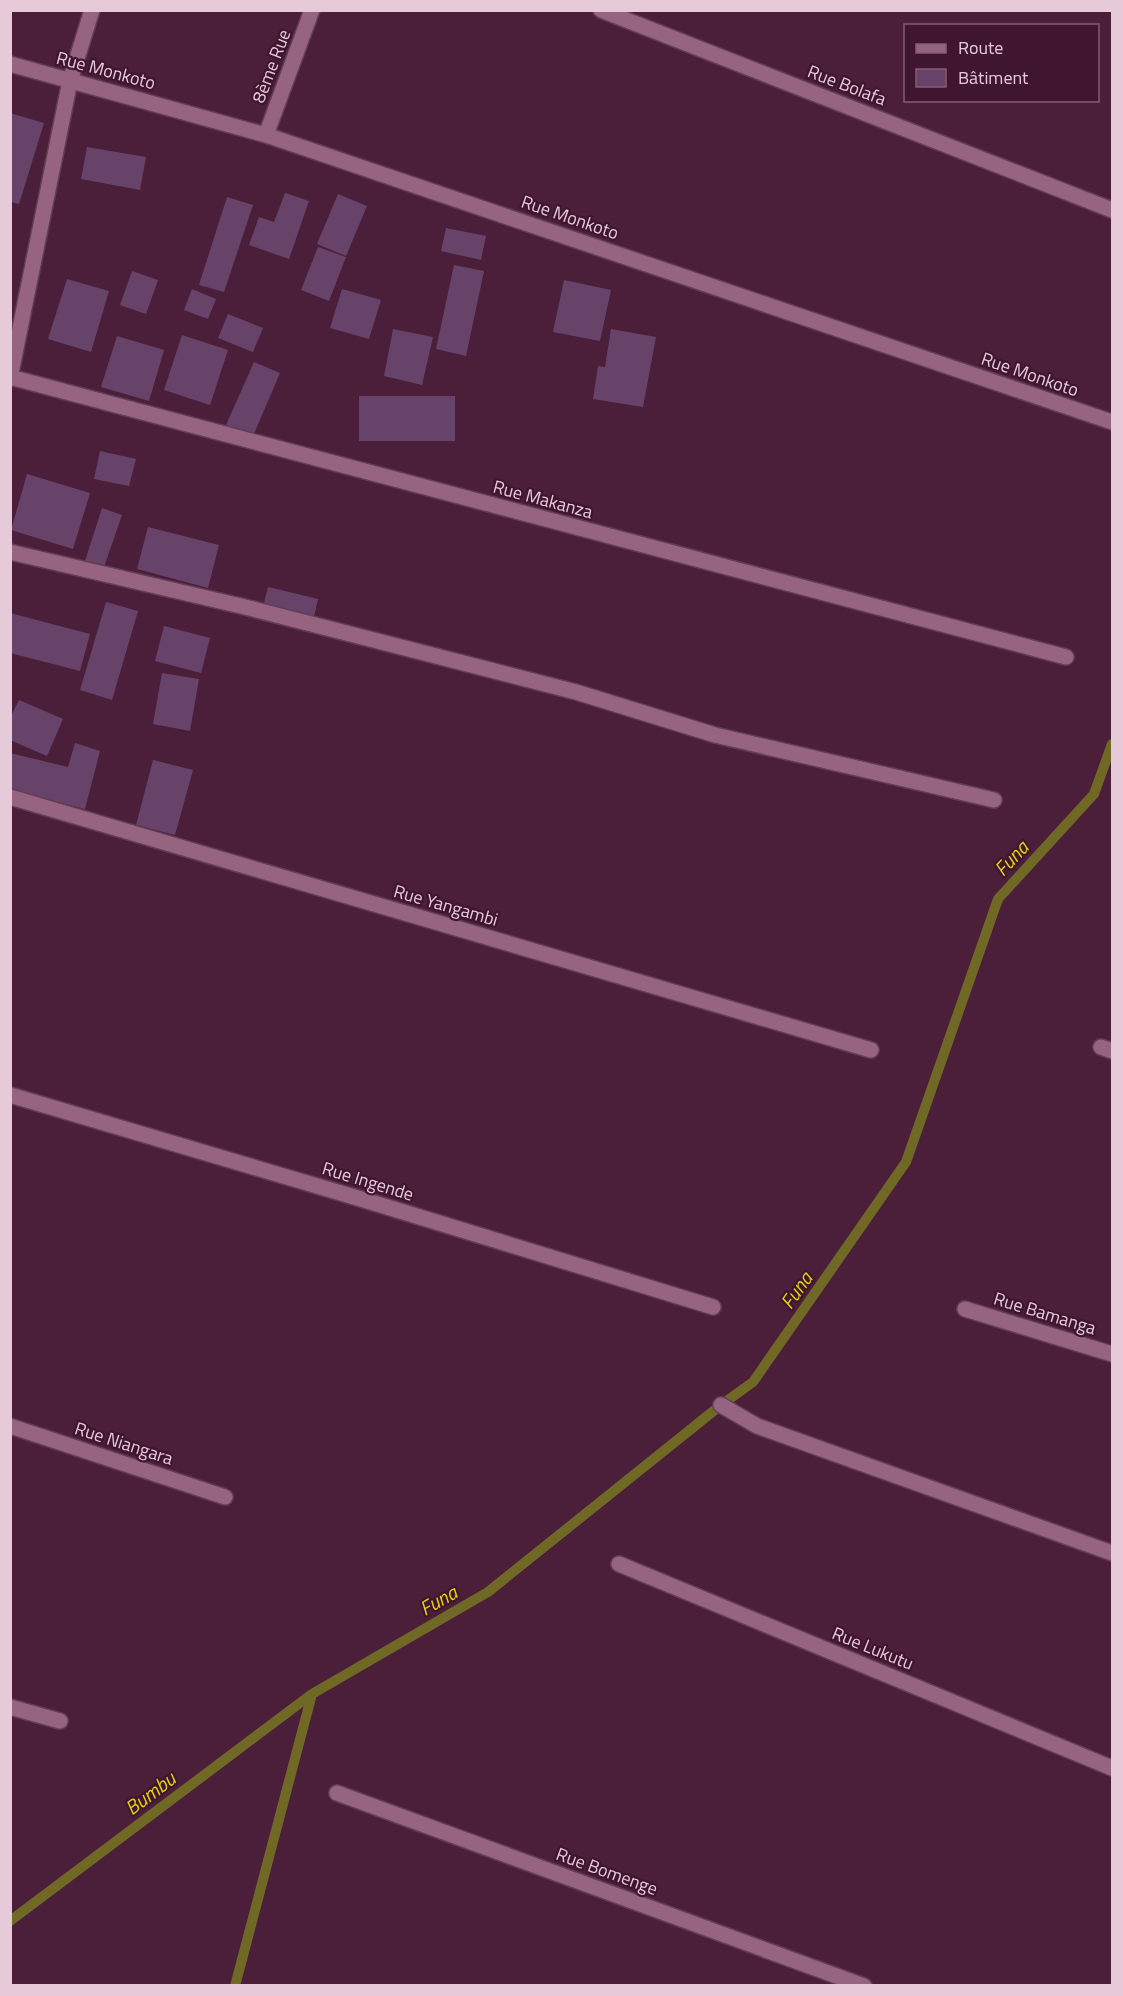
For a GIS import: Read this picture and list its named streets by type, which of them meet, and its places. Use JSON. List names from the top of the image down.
{
  "streets": {
    "street": [
      "8ème Rue",
      "Rue Monkoto",
      "Rue Bolafa",
      "Rue Makanza",
      "Rue Yangambi",
      "Rue Ingende",
      "Rue Bamanga",
      "Rue Niangara",
      "Rue Lukutu",
      "Rue Bomenge"
    ]
  },
  "crossings": [
    ["8ème Rue", "Rue Monkoto"]
  ],
  "water": ["Funa", "Bumbu"],
  "legend": ["Route", "Bâtiment"]
}
